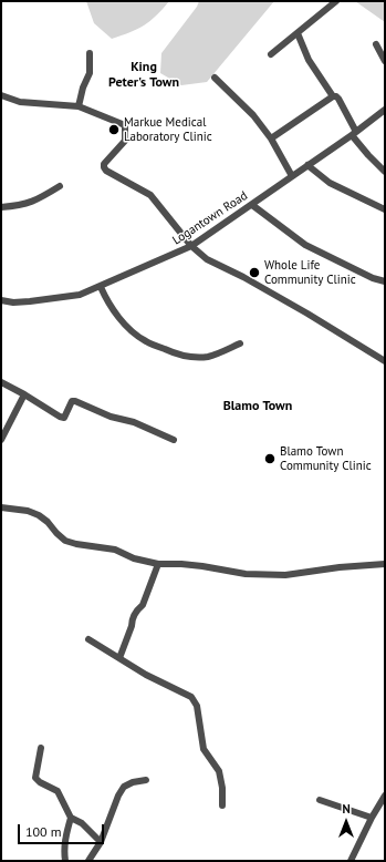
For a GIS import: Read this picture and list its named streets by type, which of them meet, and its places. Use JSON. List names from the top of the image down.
{
  "streets": {
    "street": ["Logantown Road"]
  },
  "districts": ["King Peter's Town", "Blamo Town"],
  "places": ["Markue Medical Laboratory Clinic", "Whole Life Community Clinic", "Blamo Town Community Clinic"],
  "scale_bar": "100 m",
  "north": "top"
}
